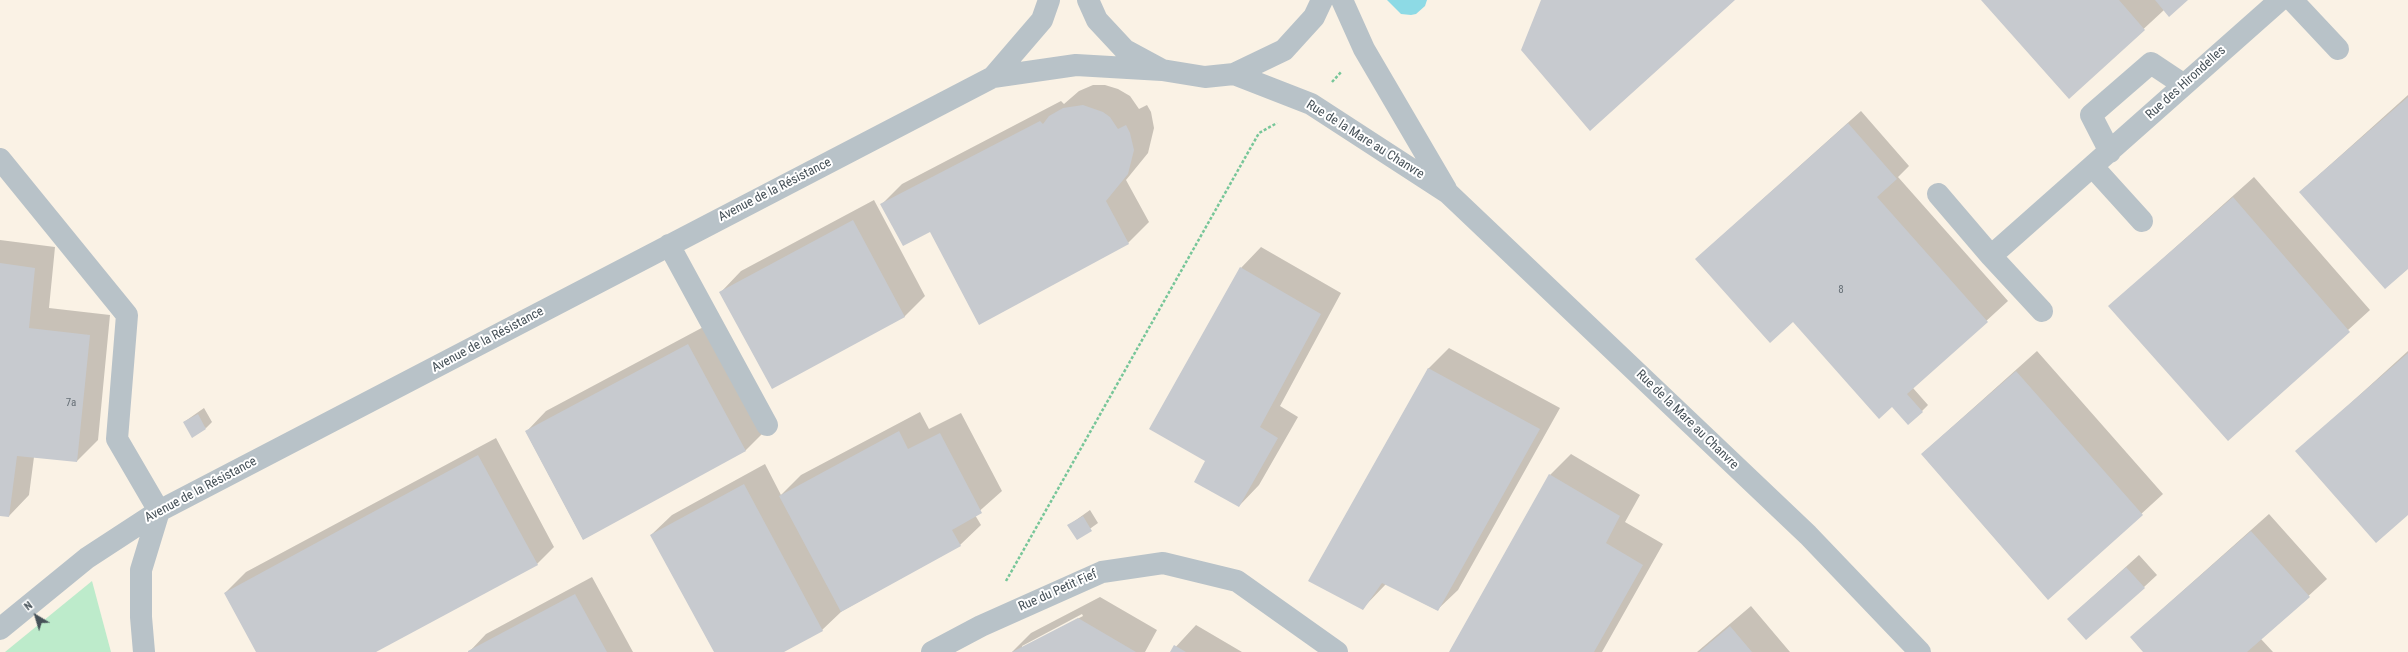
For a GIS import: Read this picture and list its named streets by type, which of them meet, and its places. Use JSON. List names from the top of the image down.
{
  "streets": {
    "street": [
      "Rue des Hirondelles",
      "Rue de la Mare au Chanvre",
      "Avenue de la Résistance",
      "Rue du Petit Fief"
    ]
  },
  "house_numbers": ["8", "7a"],
  "north": "top left"
}
